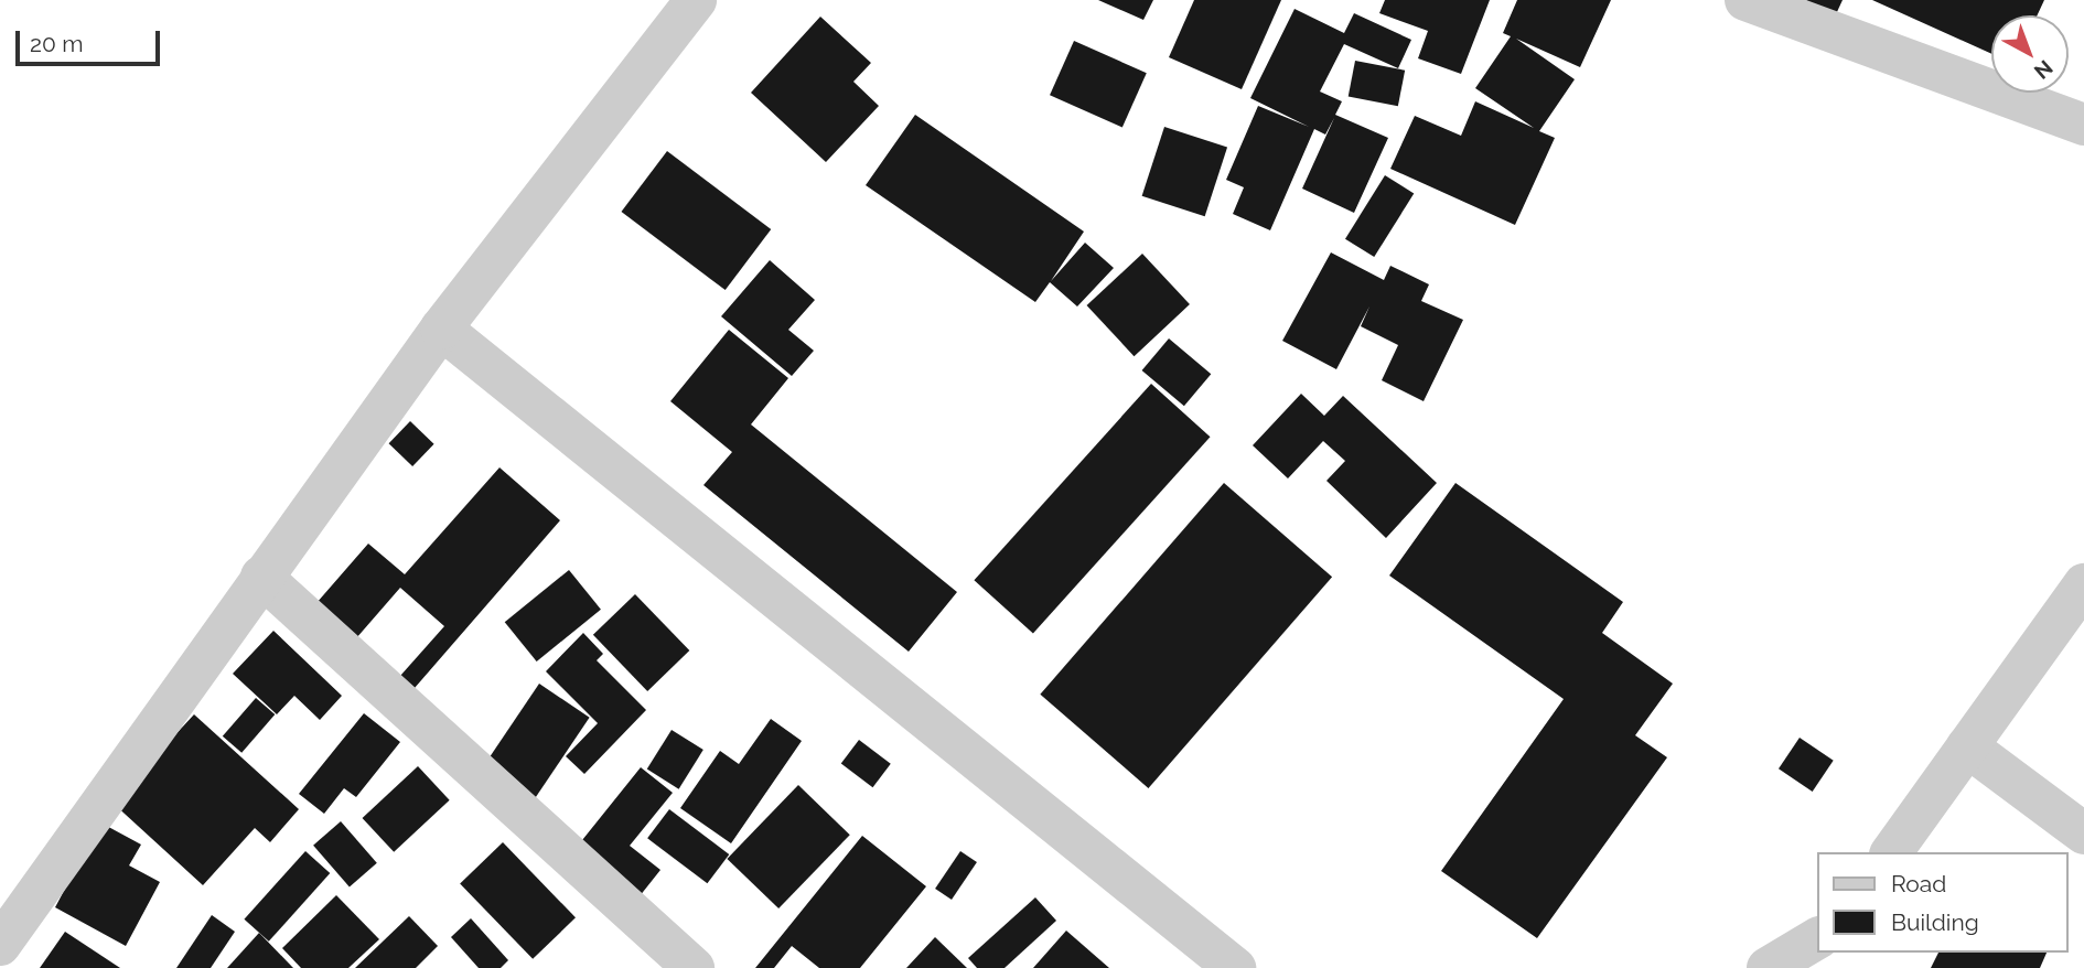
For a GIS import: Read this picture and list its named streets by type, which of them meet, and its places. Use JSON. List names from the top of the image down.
{
  "legend": ["Road", "Building"],
  "scale_bar": "20 m",
  "north": "bottom right"
}
